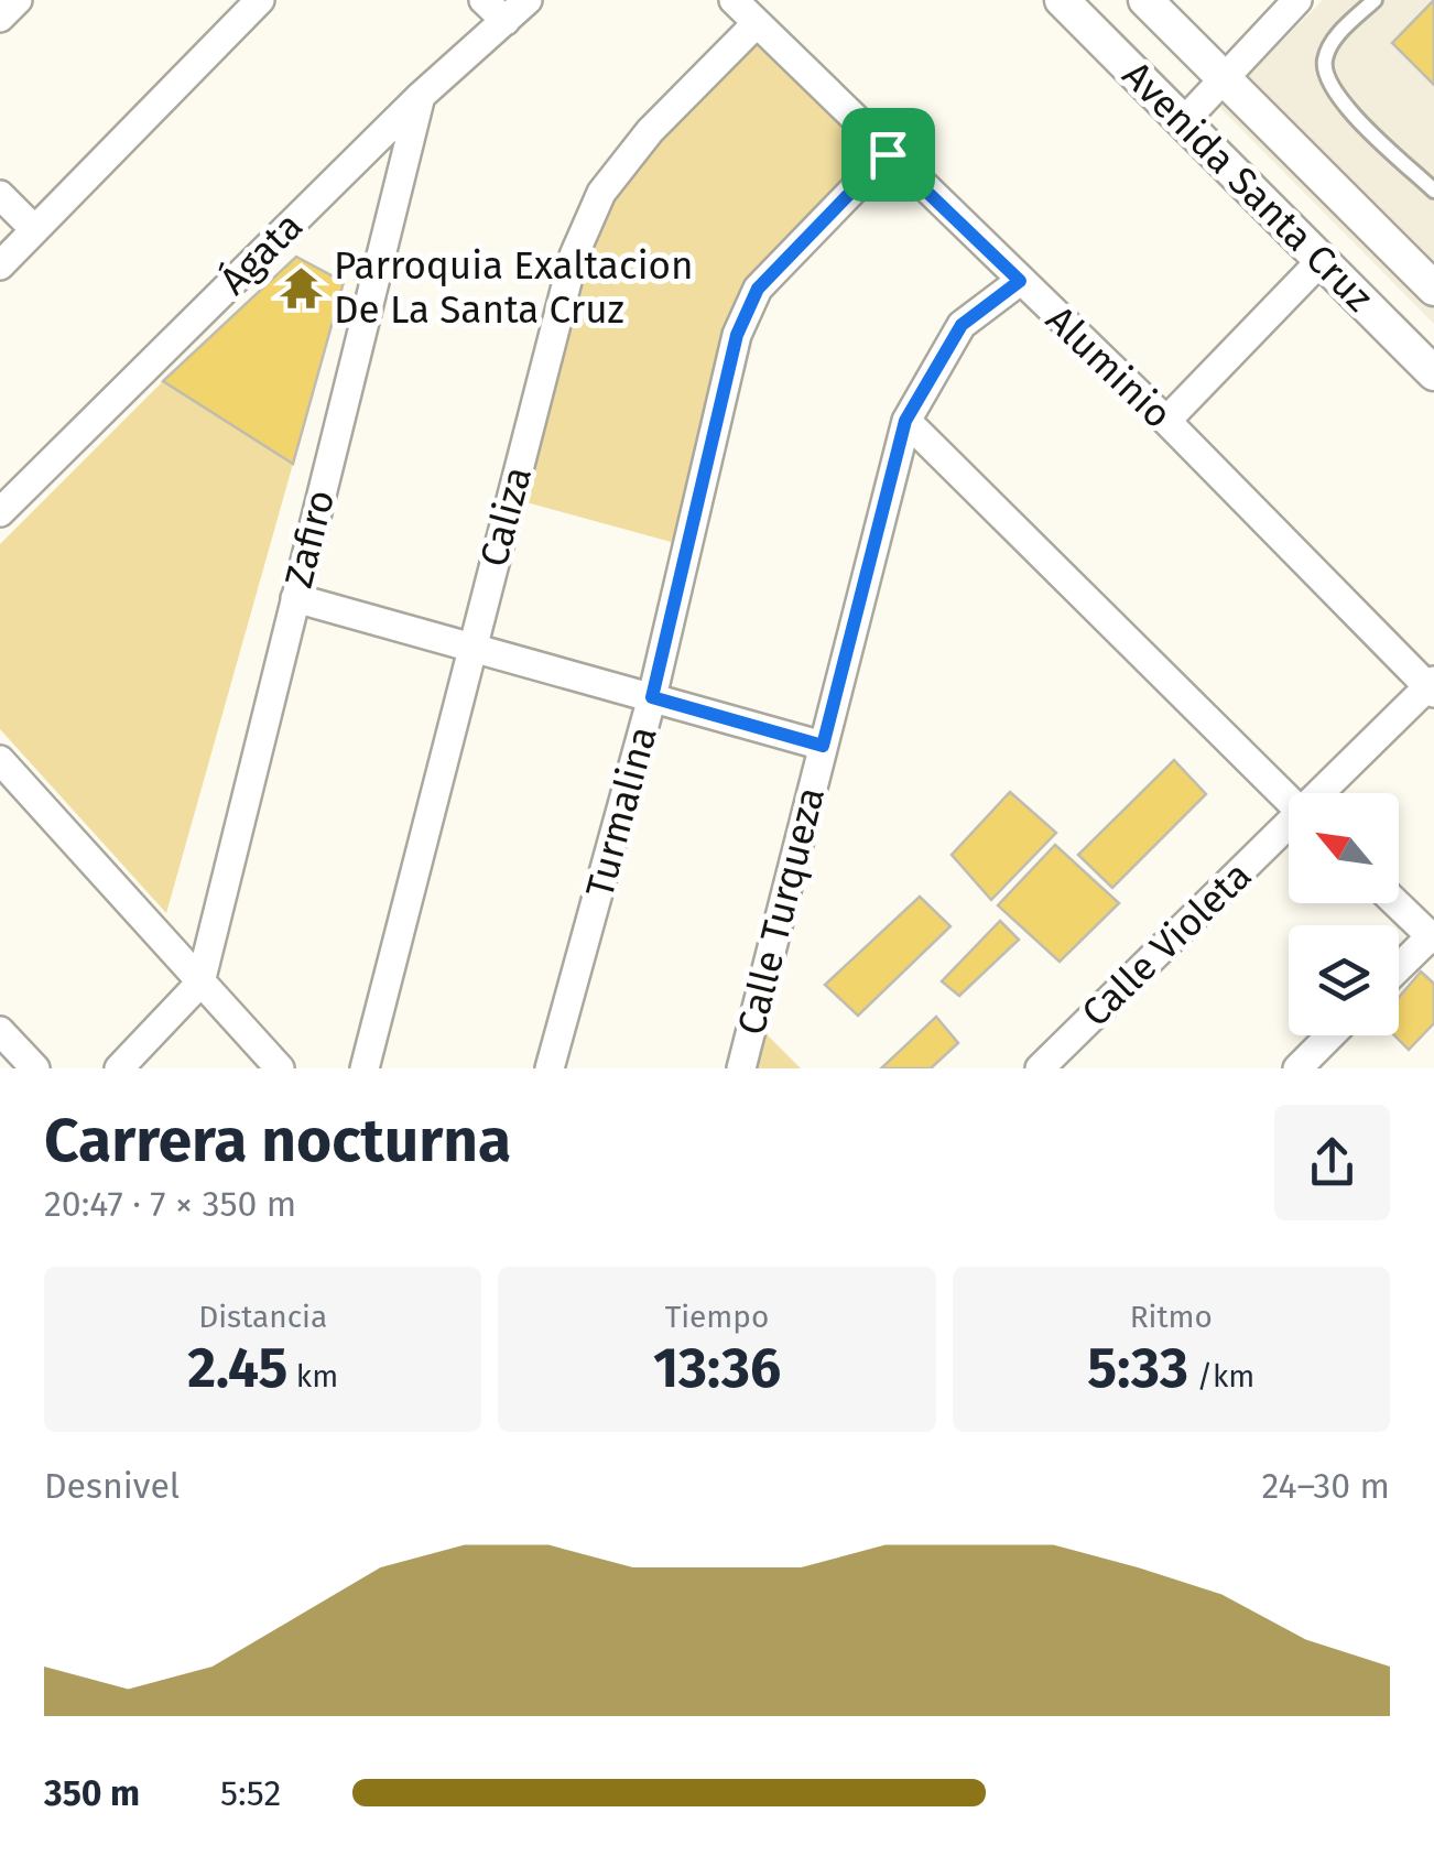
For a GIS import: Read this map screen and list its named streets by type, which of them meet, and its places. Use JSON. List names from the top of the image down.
{
  "streets": {
    "street": [
      "Avenida Santa Cruz",
      "Ágata",
      "Aluminio",
      "Caliza",
      "Zafiro",
      "Turmalina",
      "Calle Turqueza",
      "Calle Violeta"
    ]
  },
  "crossings": [
    ["Ágata", "Zafiro"],
    ["Aluminio", "Caliza"],
    ["Aluminio", "Turmalina"],
    ["Aluminio", "Calle Turqueza"],
    ["Aluminio", "Calle Violeta"]
  ],
  "places": {
    "temple": ["Parroquia Exaltacion De La Santa Cruz"]
  },
  "north": "top left",
  "page": {
    "heading": ["Carrera nocturna", "20:47 · 7 × 350 m"],
    "stats": [
      ["Distancia", "2.45 km"],
      ["Tiempo", "13:36"],
      ["Ritmo", "5:33 /km"]
    ],
    "chart": ["Desnivel", "24–30 m"],
    "list": [
      {
        "name": "350 m",
        "note": "5:52"
      }
    ]
  }
}
